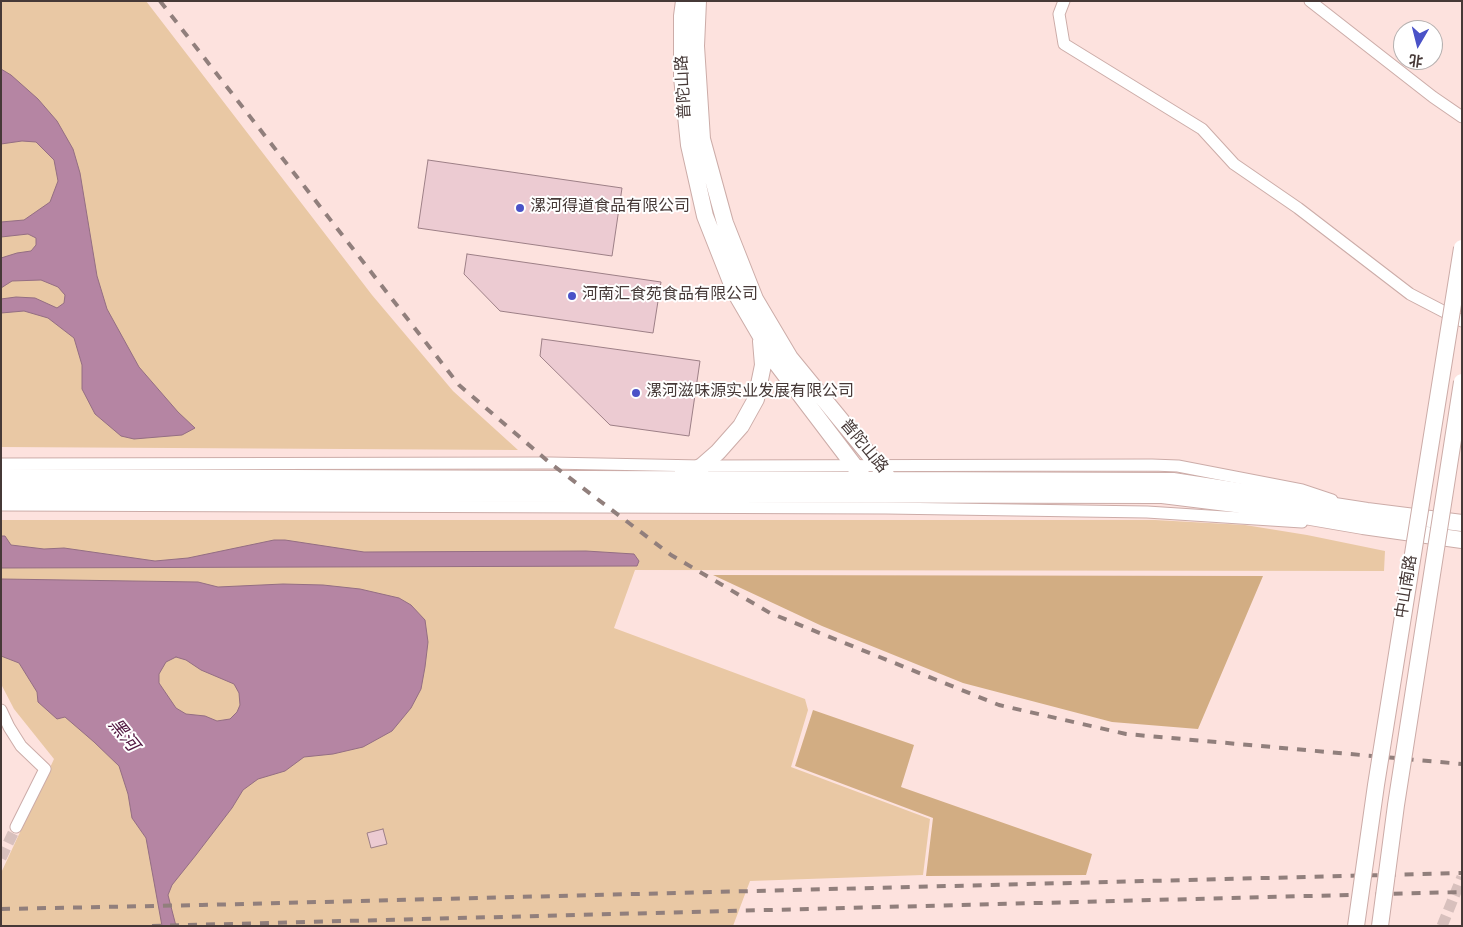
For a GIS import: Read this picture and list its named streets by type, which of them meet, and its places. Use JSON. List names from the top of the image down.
{
  "streets": {
    "main road": ["普陀山路", "中山南路"]
  },
  "water": ["黑河"],
  "places": ["漯河得道食品有限公司", "河南汇食苑食品有限公司", "漯河滋味源实业发展有限公司"],
  "north": "bottom"
}
